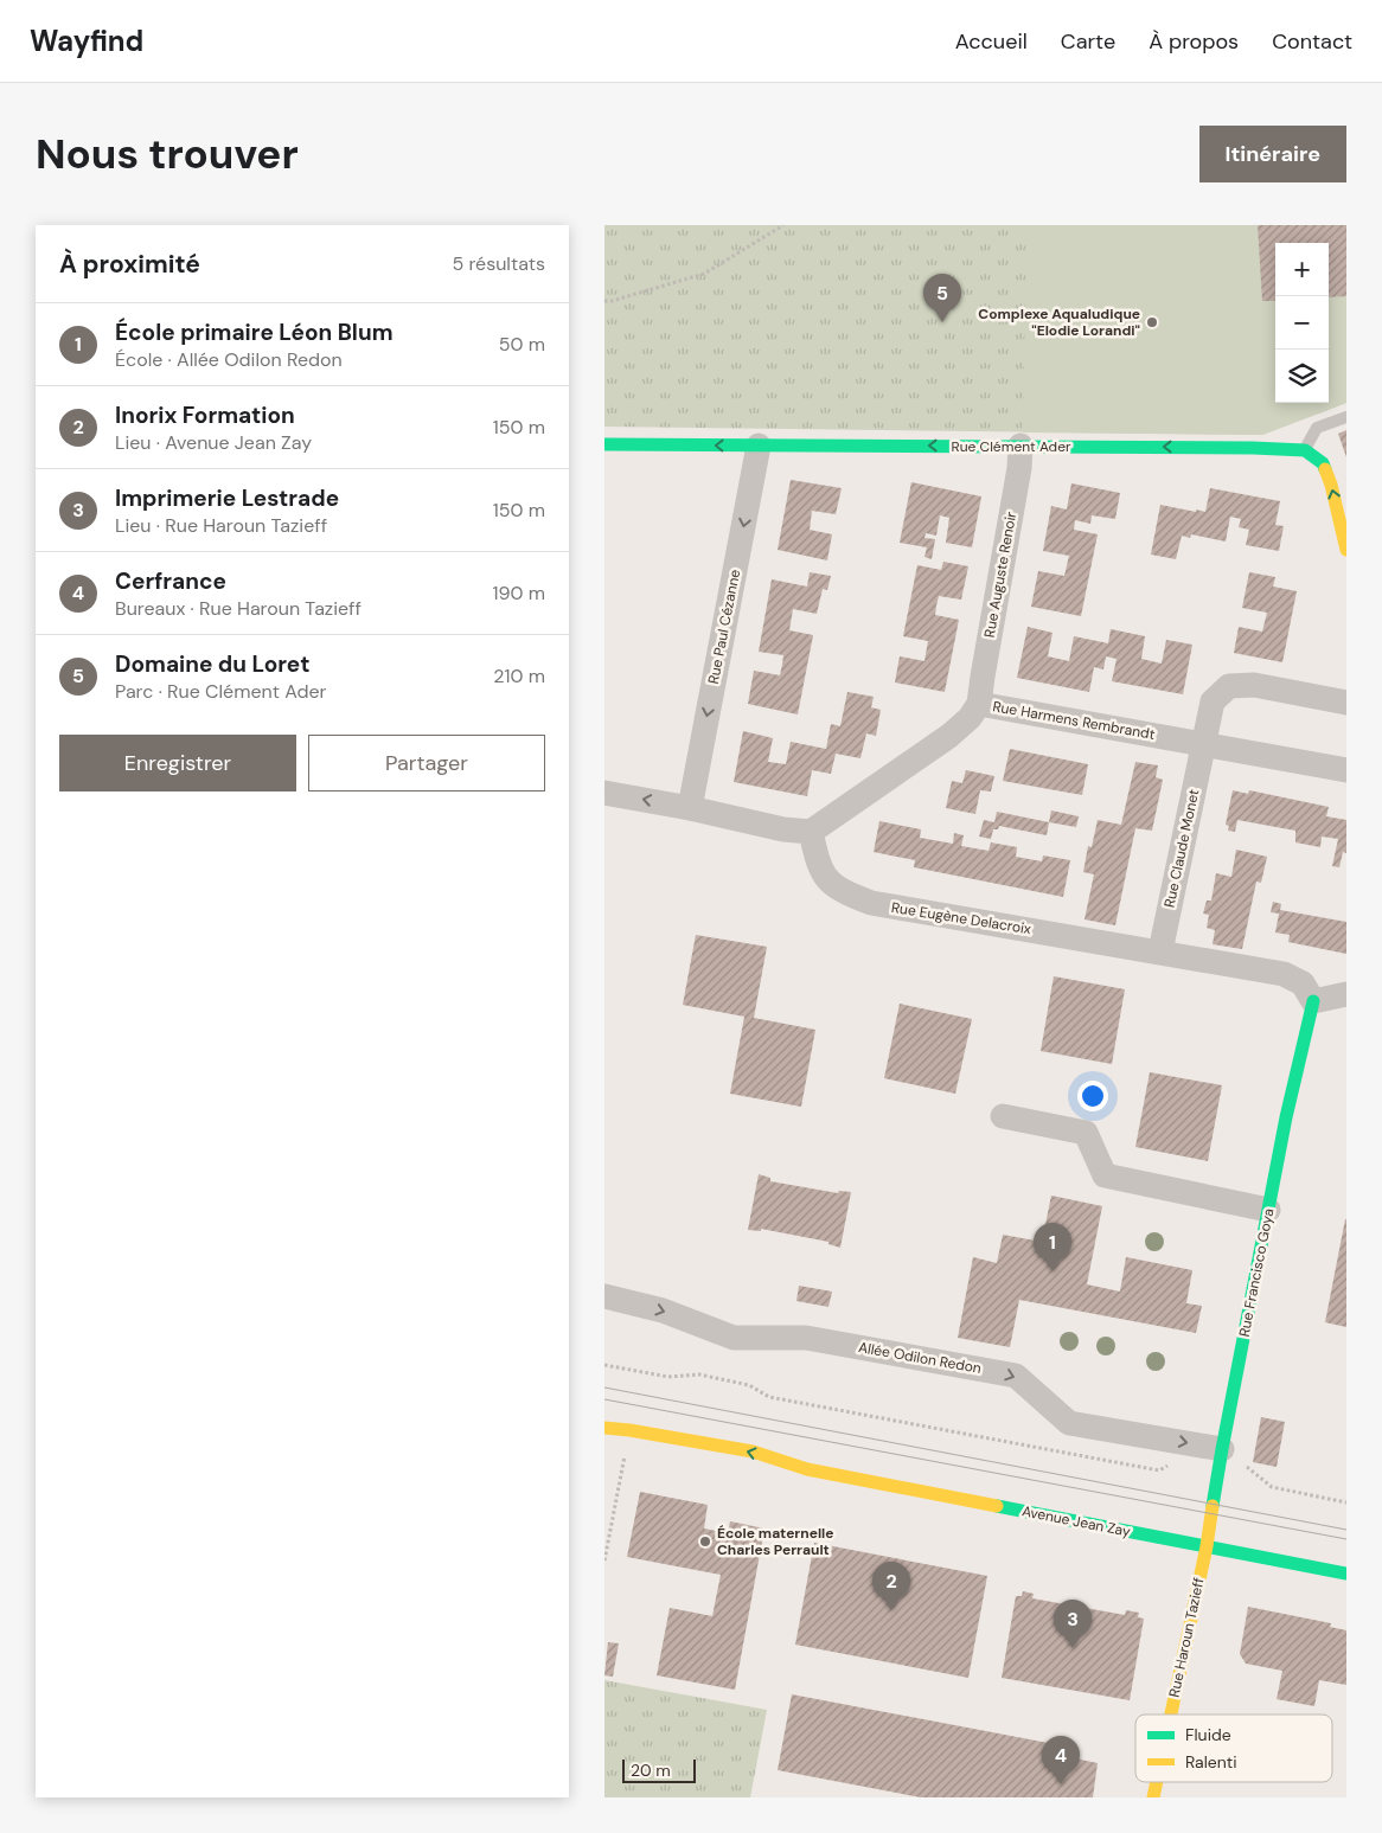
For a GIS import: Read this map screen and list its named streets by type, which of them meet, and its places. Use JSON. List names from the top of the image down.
{
  "streets": {
    "street": [
      "Rue Clément Ader",
      "Rue Auguste Renoir",
      "Rue Paul Cézanne",
      "Rue Harmens Rembrandt",
      "Rue Claude Monet",
      "Rue Eugène Delacroix",
      "Rue Francisco Goya",
      "Allée Odilon Redon",
      "Avenue Jean Zay",
      "Rue Haroun Tazieff"
    ]
  },
  "crossings": [
    ["Rue Clément Ader", "Rue Auguste Renoir"],
    ["Rue Clément Ader", "Rue Paul Cézanne"],
    ["Rue Auguste Renoir", "Rue Harmens Rembrandt"],
    ["Rue Harmens Rembrandt", "Rue Claude Monet"],
    ["Rue Harmens Rembrandt", "Rue Eugène Delacroix"],
    ["Rue Claude Monet", "Rue Eugène Delacroix"],
    ["Rue Eugène Delacroix", "Rue Francisco Goya"],
    ["Rue Francisco Goya", "Allée Odilon Redon"],
    ["Rue Francisco Goya", "Avenue Jean Zay"],
    ["Rue Francisco Goya", "Rue Haroun Tazieff"],
    ["Avenue Jean Zay", "Rue Haroun Tazieff"]
  ],
  "one_way": ["Rue Clément Ader", "Rue Paul Cézanne", "Allée Odilon Redon"],
  "places": ["Complexe Aqualudique \"Elodie Lorandi\"", "École maternelle Charles Perrault"],
  "legend": ["Fluide", "Ralenti"],
  "scale_bar": "20 m",
  "page": {
    "header": "Wayfind",
    "nav": [
      "Accueil",
      "Carte",
      "À propos",
      "Contact"
    ],
    "buttons": [
      "Itinéraire",
      ["Enregistrer", "Partager"]
    ],
    "title": "Nous trouver",
    "heading": ["À proximité", "5 résultats"],
    "map_buttons": ["+", "−"],
    "pins": [
      "5",
      "1",
      "2",
      "3",
      "4"
    ],
    "list": [
      {
        "mark": "1",
        "name": "École primaire Léon Blum",
        "note": "École · Allée Odilon Redon",
        "value": "50 m"
      },
      {
        "mark": "2",
        "name": "Inorix Formation",
        "note": "Lieu · Avenue Jean Zay",
        "value": "150 m"
      },
      {
        "mark": "3",
        "name": "Imprimerie Lestrade",
        "note": "Lieu · Rue Haroun Tazieff",
        "value": "150 m"
      },
      {
        "mark": "4",
        "name": "Cerfrance",
        "note": "Bureaux · Rue Haroun Tazieff",
        "value": "190 m"
      },
      {
        "mark": "5",
        "name": "Domaine du Loret",
        "note": "Parc · Rue Clément Ader",
        "value": "210 m"
      }
    ],
    "scale": "20 m"
  }
}
